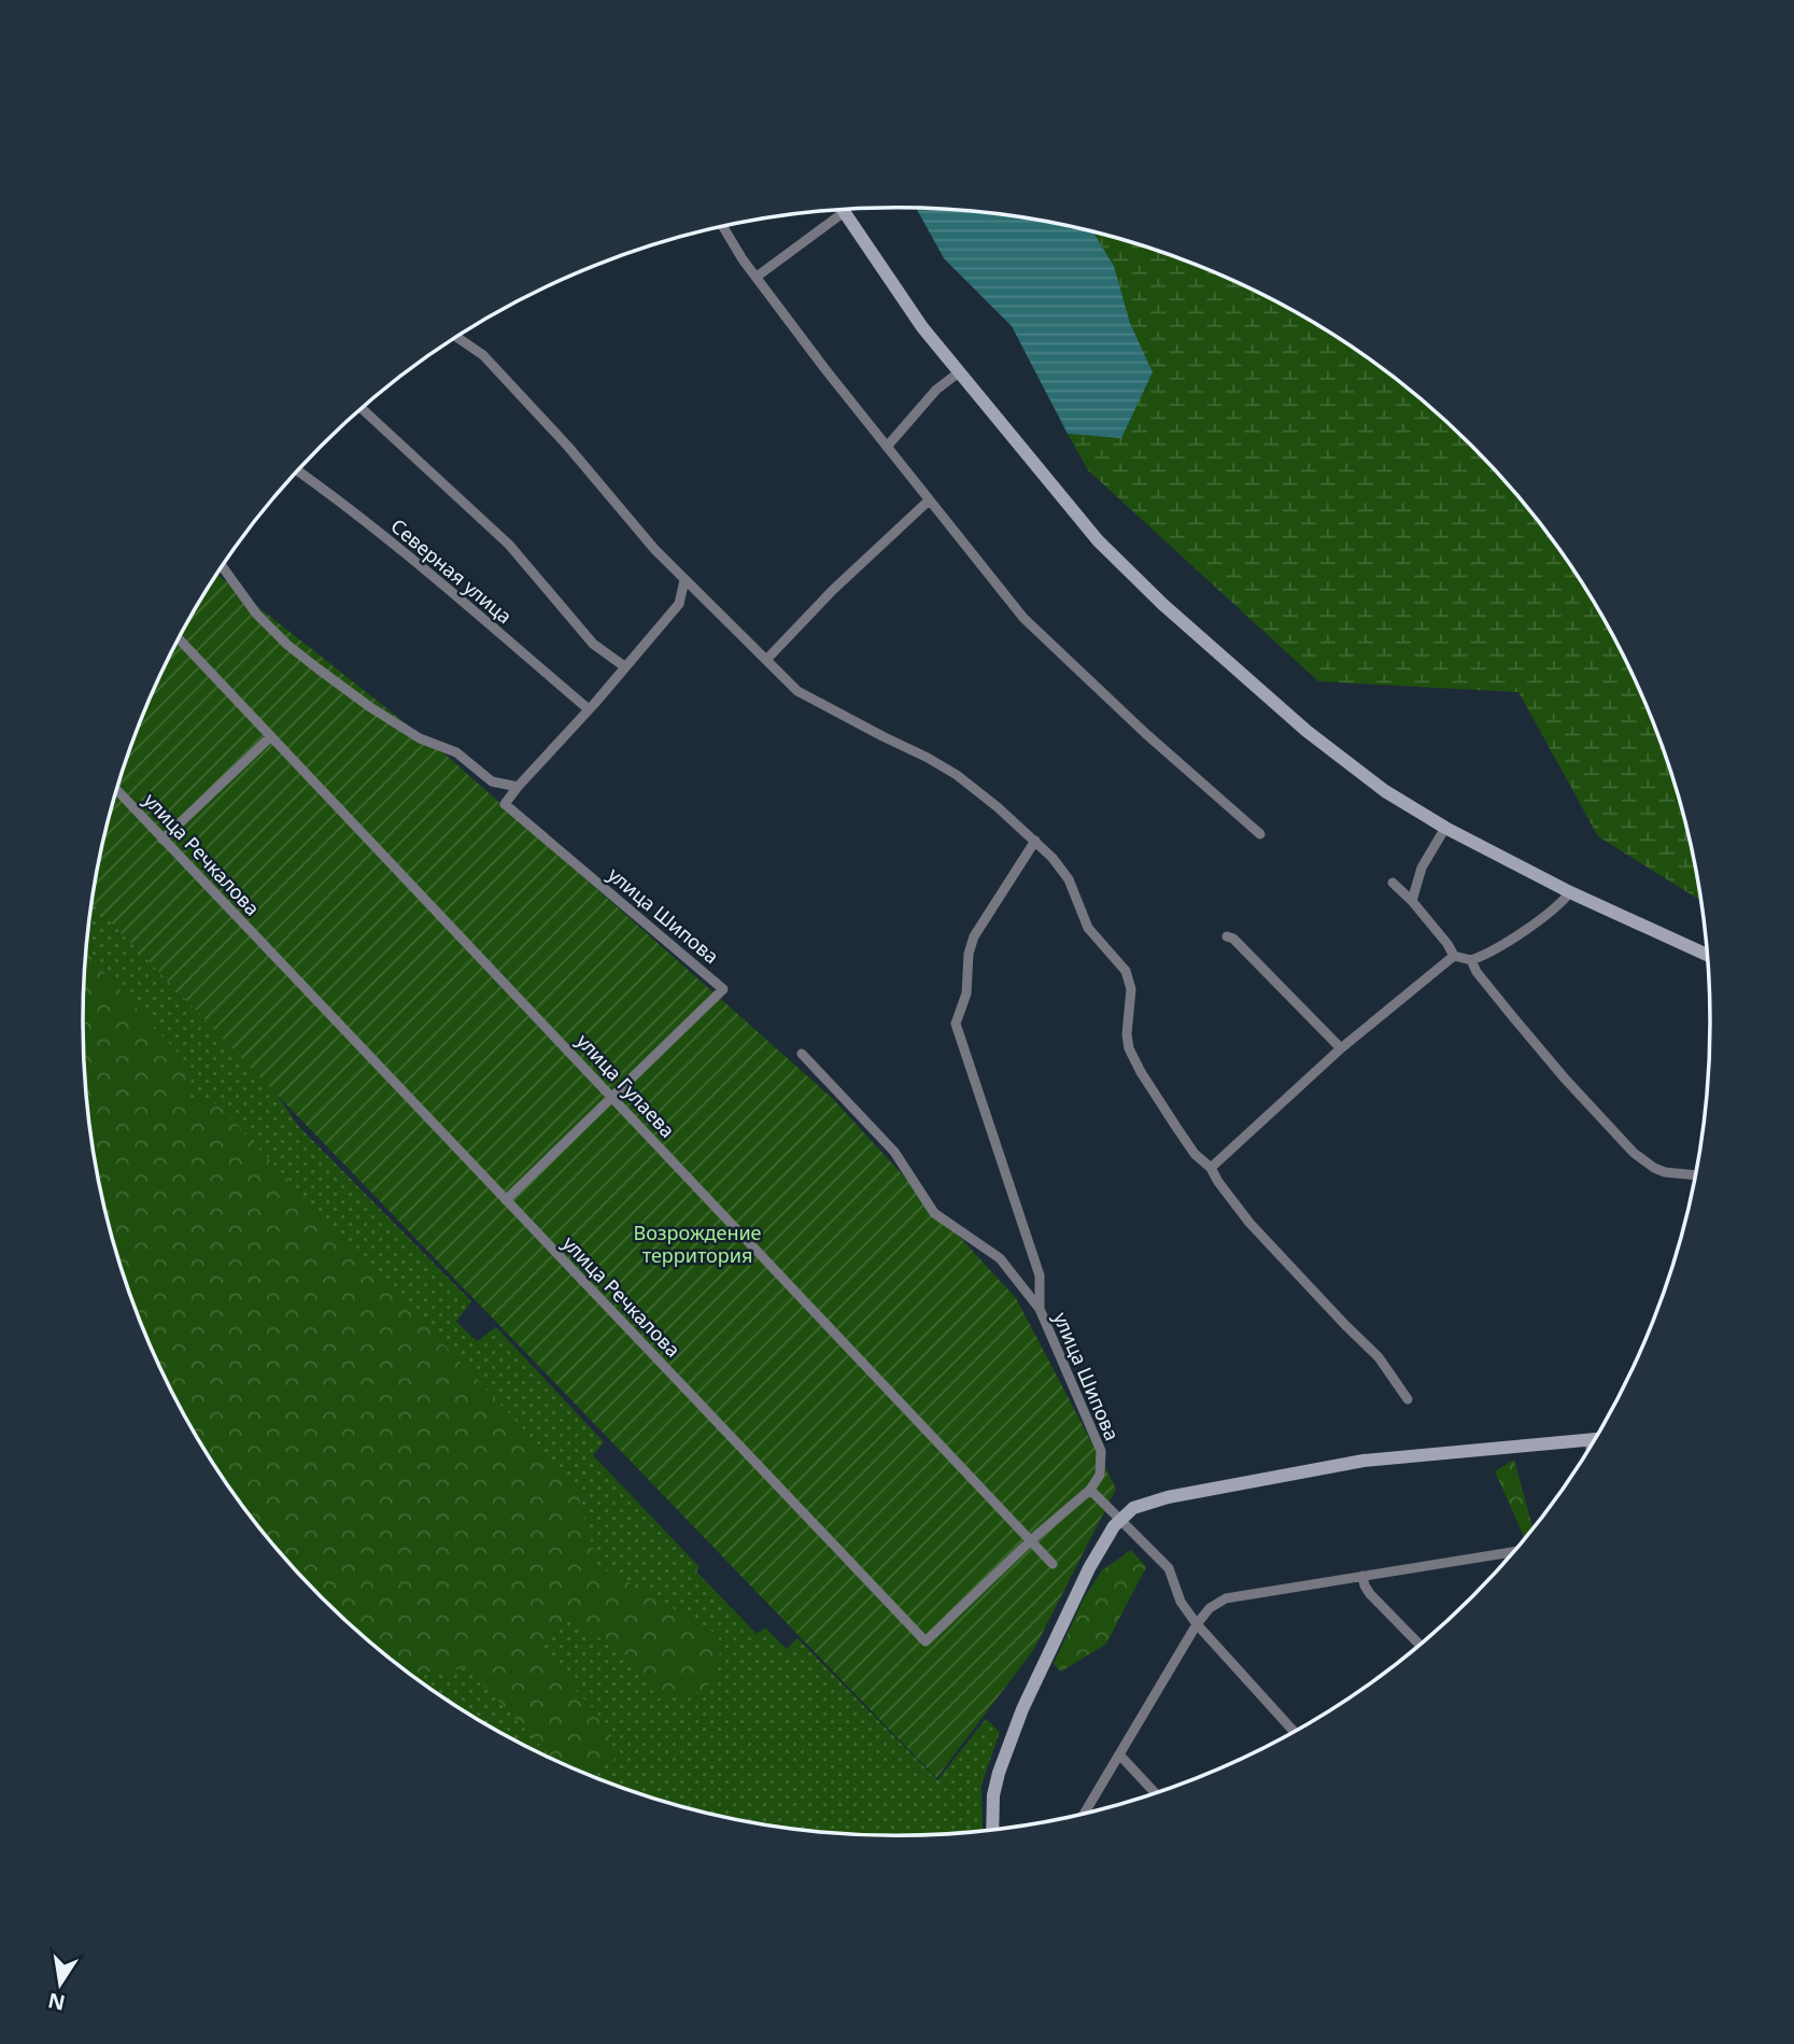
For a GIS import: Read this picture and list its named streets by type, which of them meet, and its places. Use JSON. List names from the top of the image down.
{
  "streets": {
    "street": [
      "Северная улица",
      "улица Речкалова",
      "улица Шипова",
      "улица Гулаева"
    ]
  },
  "crossings": [
    ["улица Речкалова", "улица Шипова"],
    ["улица Речкалова", "улица Гулаева"],
    ["улица Шипова", "улица Гулаева"]
  ],
  "parks": ["Возрождение территория"],
  "north": "bottom"
}
